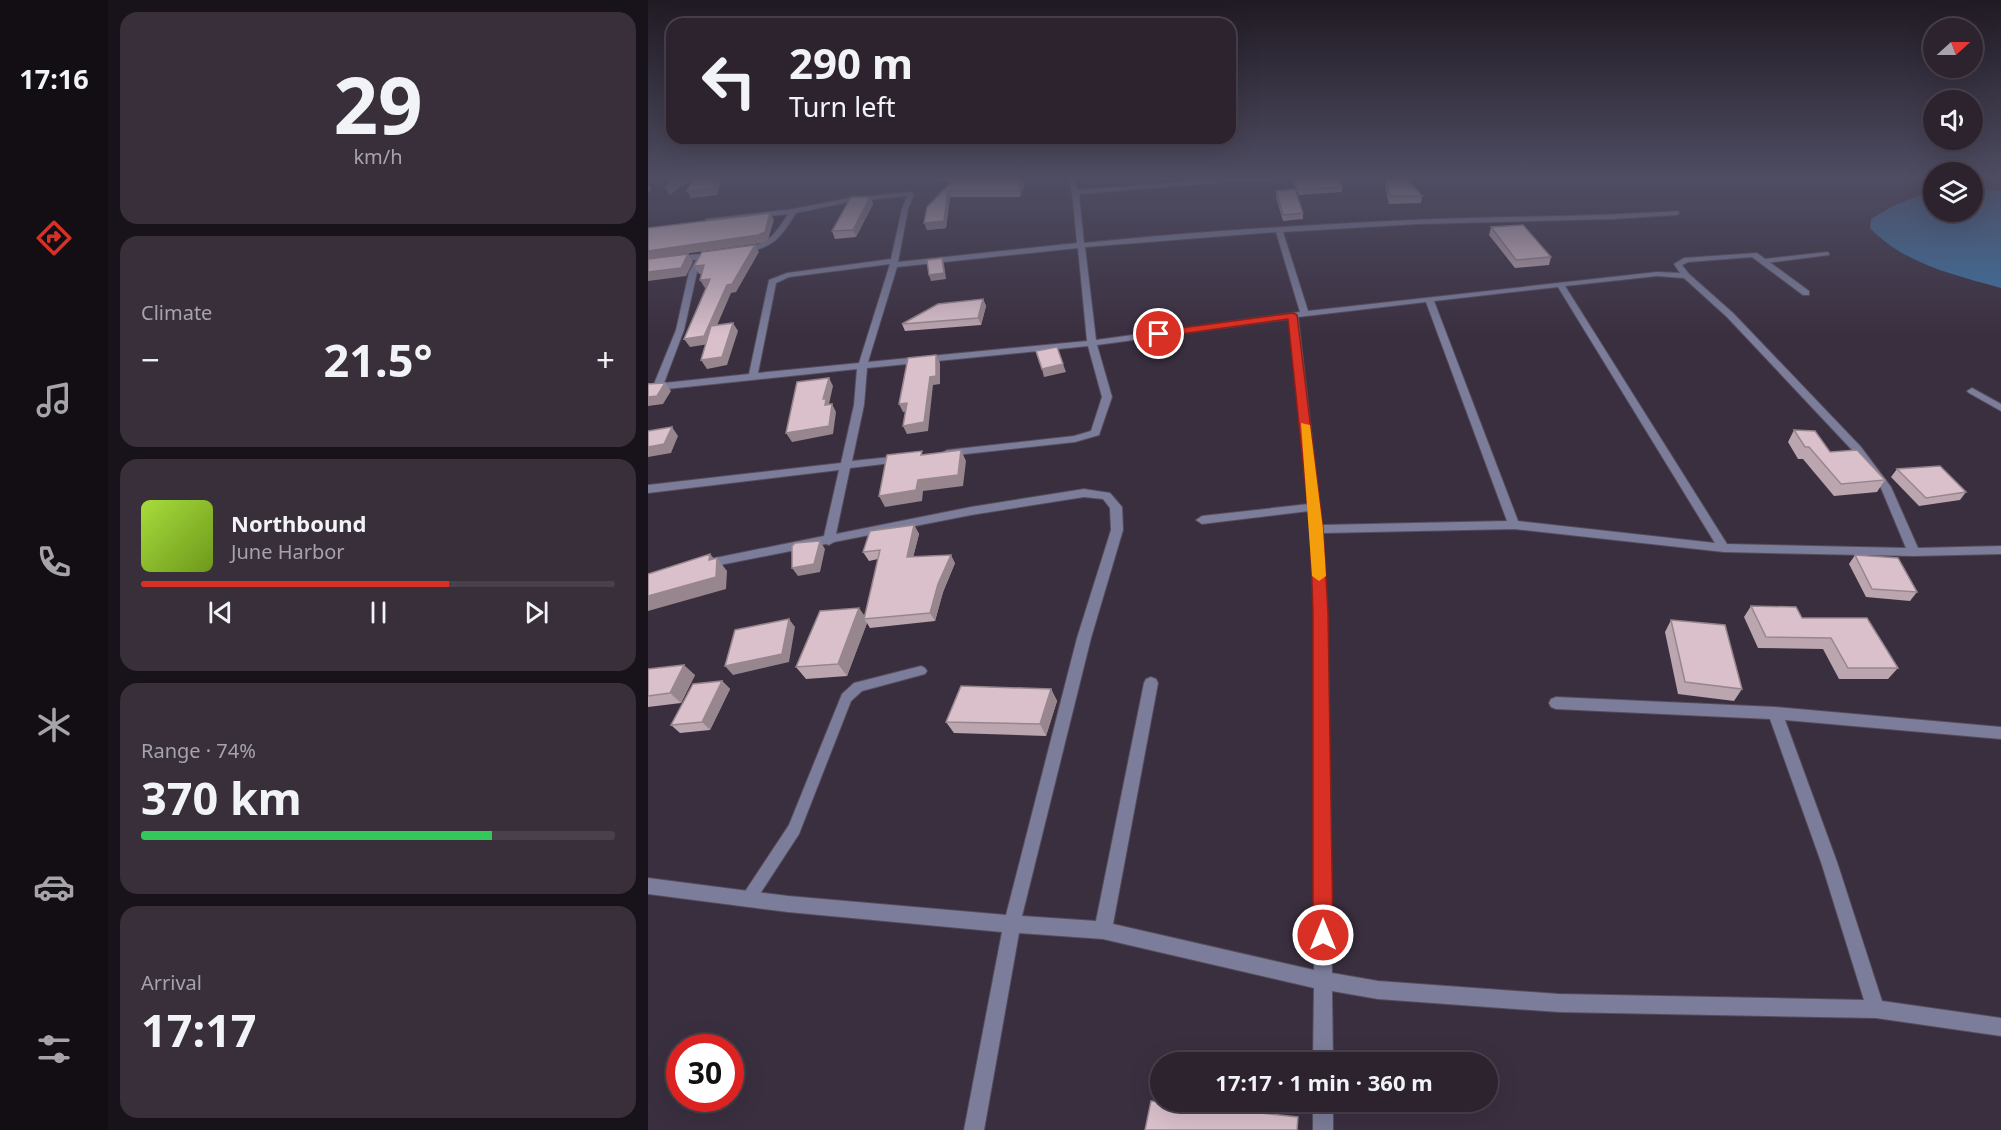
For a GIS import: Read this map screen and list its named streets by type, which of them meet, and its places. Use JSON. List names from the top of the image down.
{
  "north": "right",
  "page": {
    "tabs": "17:16",
    "tile": [
      ["29", "km/h"],
      "Climate",
      ["Range · 74%", "370 km"],
      ["Arrival", "17:17"]
    ],
    "turn": ["290 m", "Turn left"],
    "heat": ["−", "21.5°", "+"],
    "song": ["Northbound", "June Harbor"],
    "limit": "30",
    "trip": "17:17 · 1 min · 360 m"
  }
}
